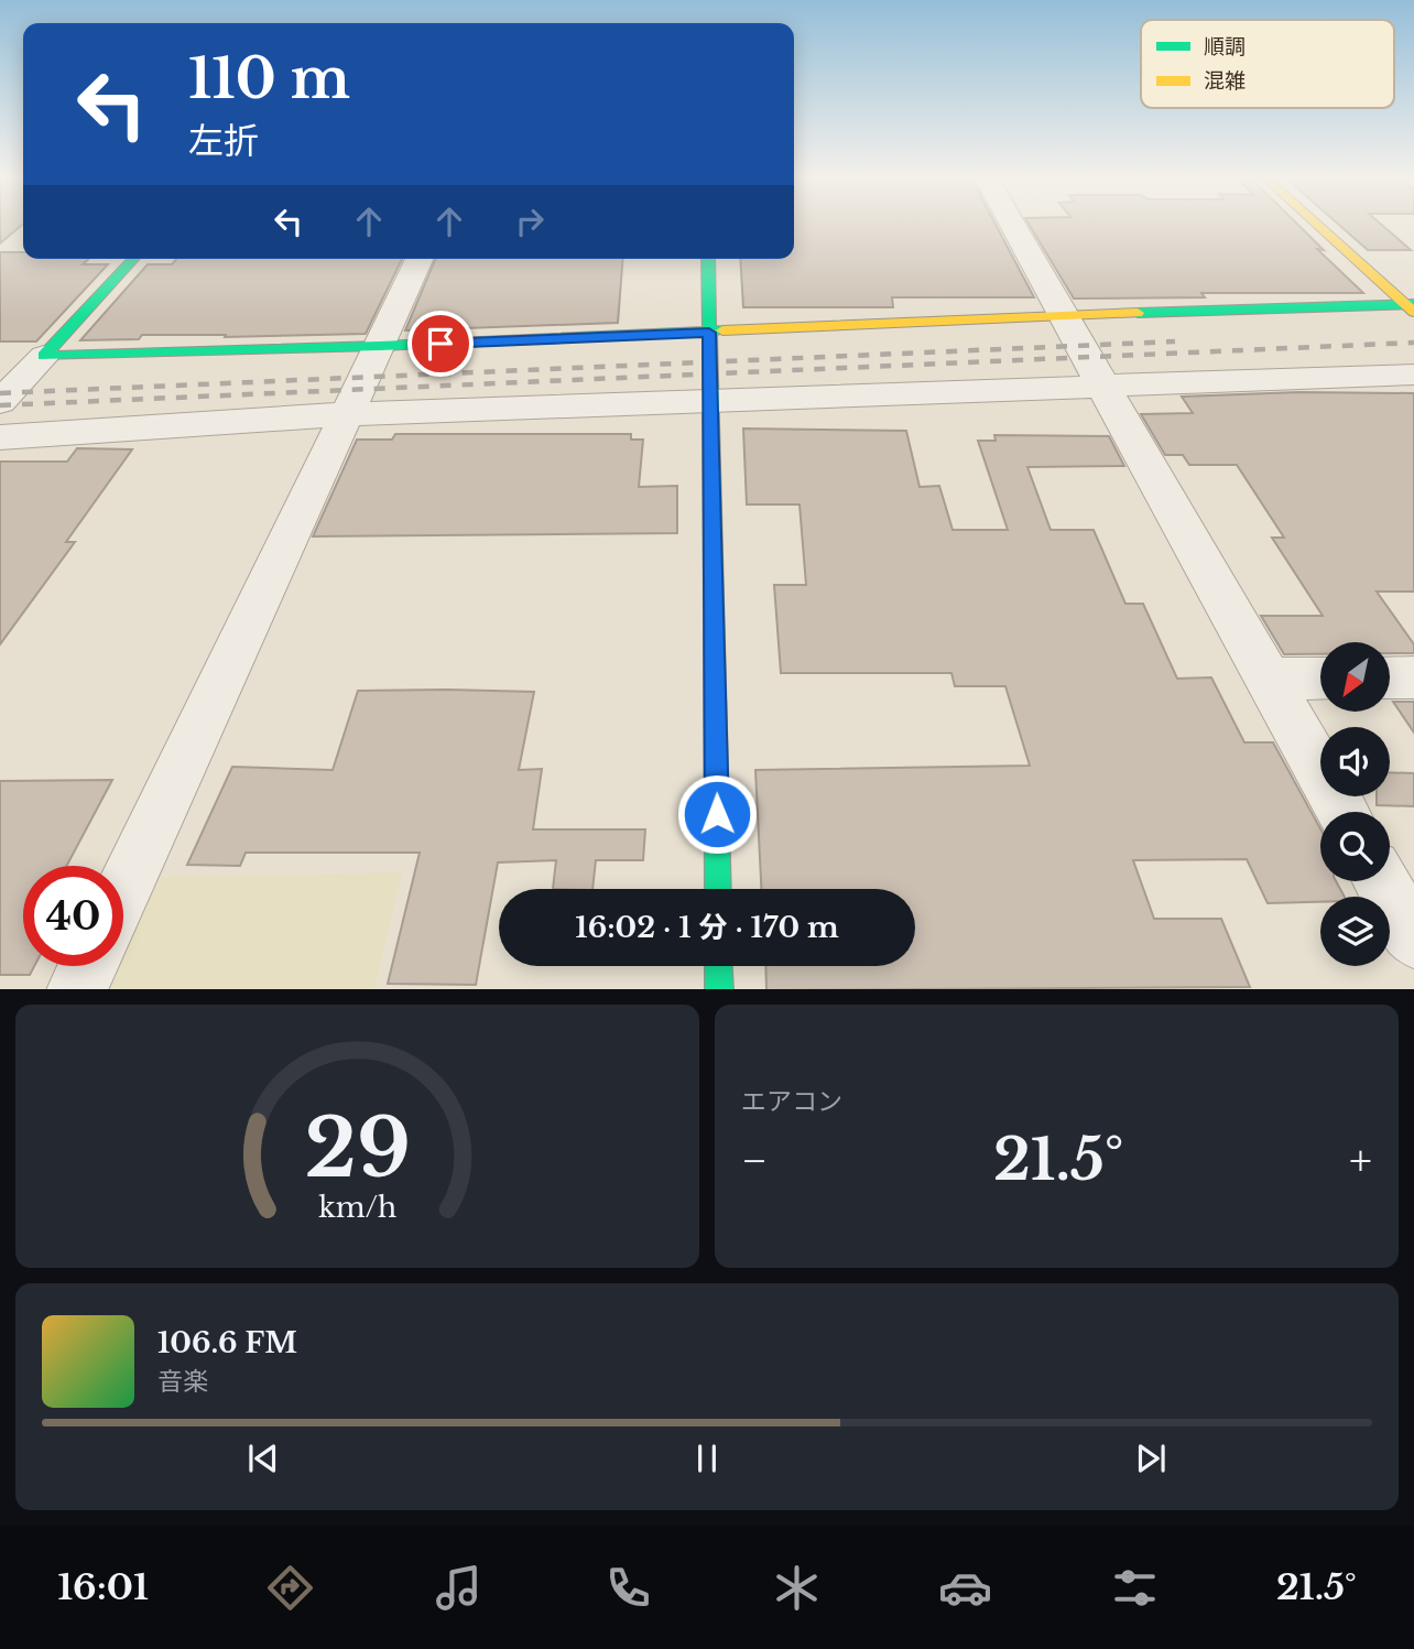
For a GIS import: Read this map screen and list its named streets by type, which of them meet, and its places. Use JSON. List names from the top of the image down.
{
  "legend": ["順調", "混雑"],
  "north": "bottom left",
  "page": {
    "turn": ["110 m", "左折"],
    "limit": "40",
    "trip": "16:02 · 1 分 · 170 m",
    "tile": "エアコン",
    "heat": ["−", "21.5°", "+"],
    "song": ["106.6 FM", "音楽"],
    "tabs": ["16:01", "21.5°"],
    "gauge": ["29", "km/h"]
  }
}
